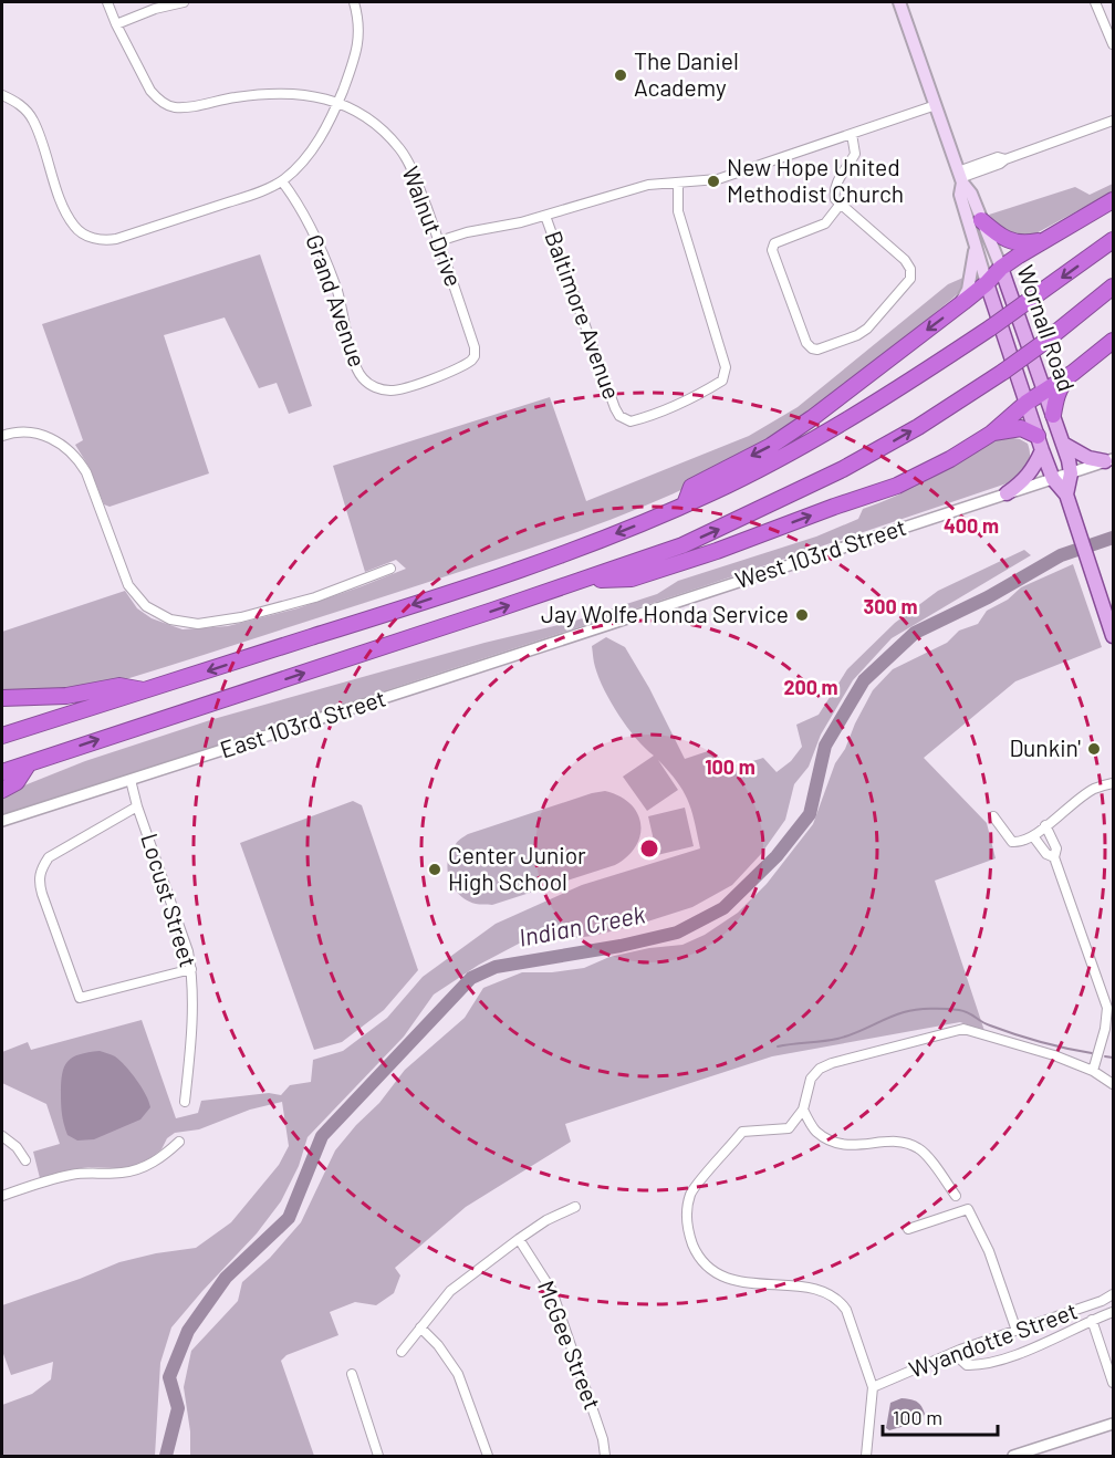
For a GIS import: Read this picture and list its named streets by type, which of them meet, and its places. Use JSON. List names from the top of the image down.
{
  "streets": {
    "main road": ["Wornall Road"],
    "street": [
      "Walnut Drive",
      "Grand Avenue",
      "Baltimore Avenue",
      "West 103rd Street",
      "East 103rd Street",
      "Locust Street",
      "Wyandotte Street",
      "McGee Street"
    ]
  },
  "crossings": [
    ["Walnut Drive", "Grand Avenue"],
    ["Wornall Road", "West 103rd Street"],
    ["West 103rd Street", "East 103rd Street"],
    ["East 103rd Street", "Locust Street"]
  ],
  "water": ["Indian Creek"],
  "places": [
    "The Daniel Academy",
    "New Hope United Methodist Church",
    "Jay Wolfe Honda Service",
    "Dunkin'",
    "Center Junior High School"
  ],
  "scale_bar": "100 m",
  "rings": [
    "400 m",
    "300 m",
    "200 m",
    "100 m"
  ]
}
